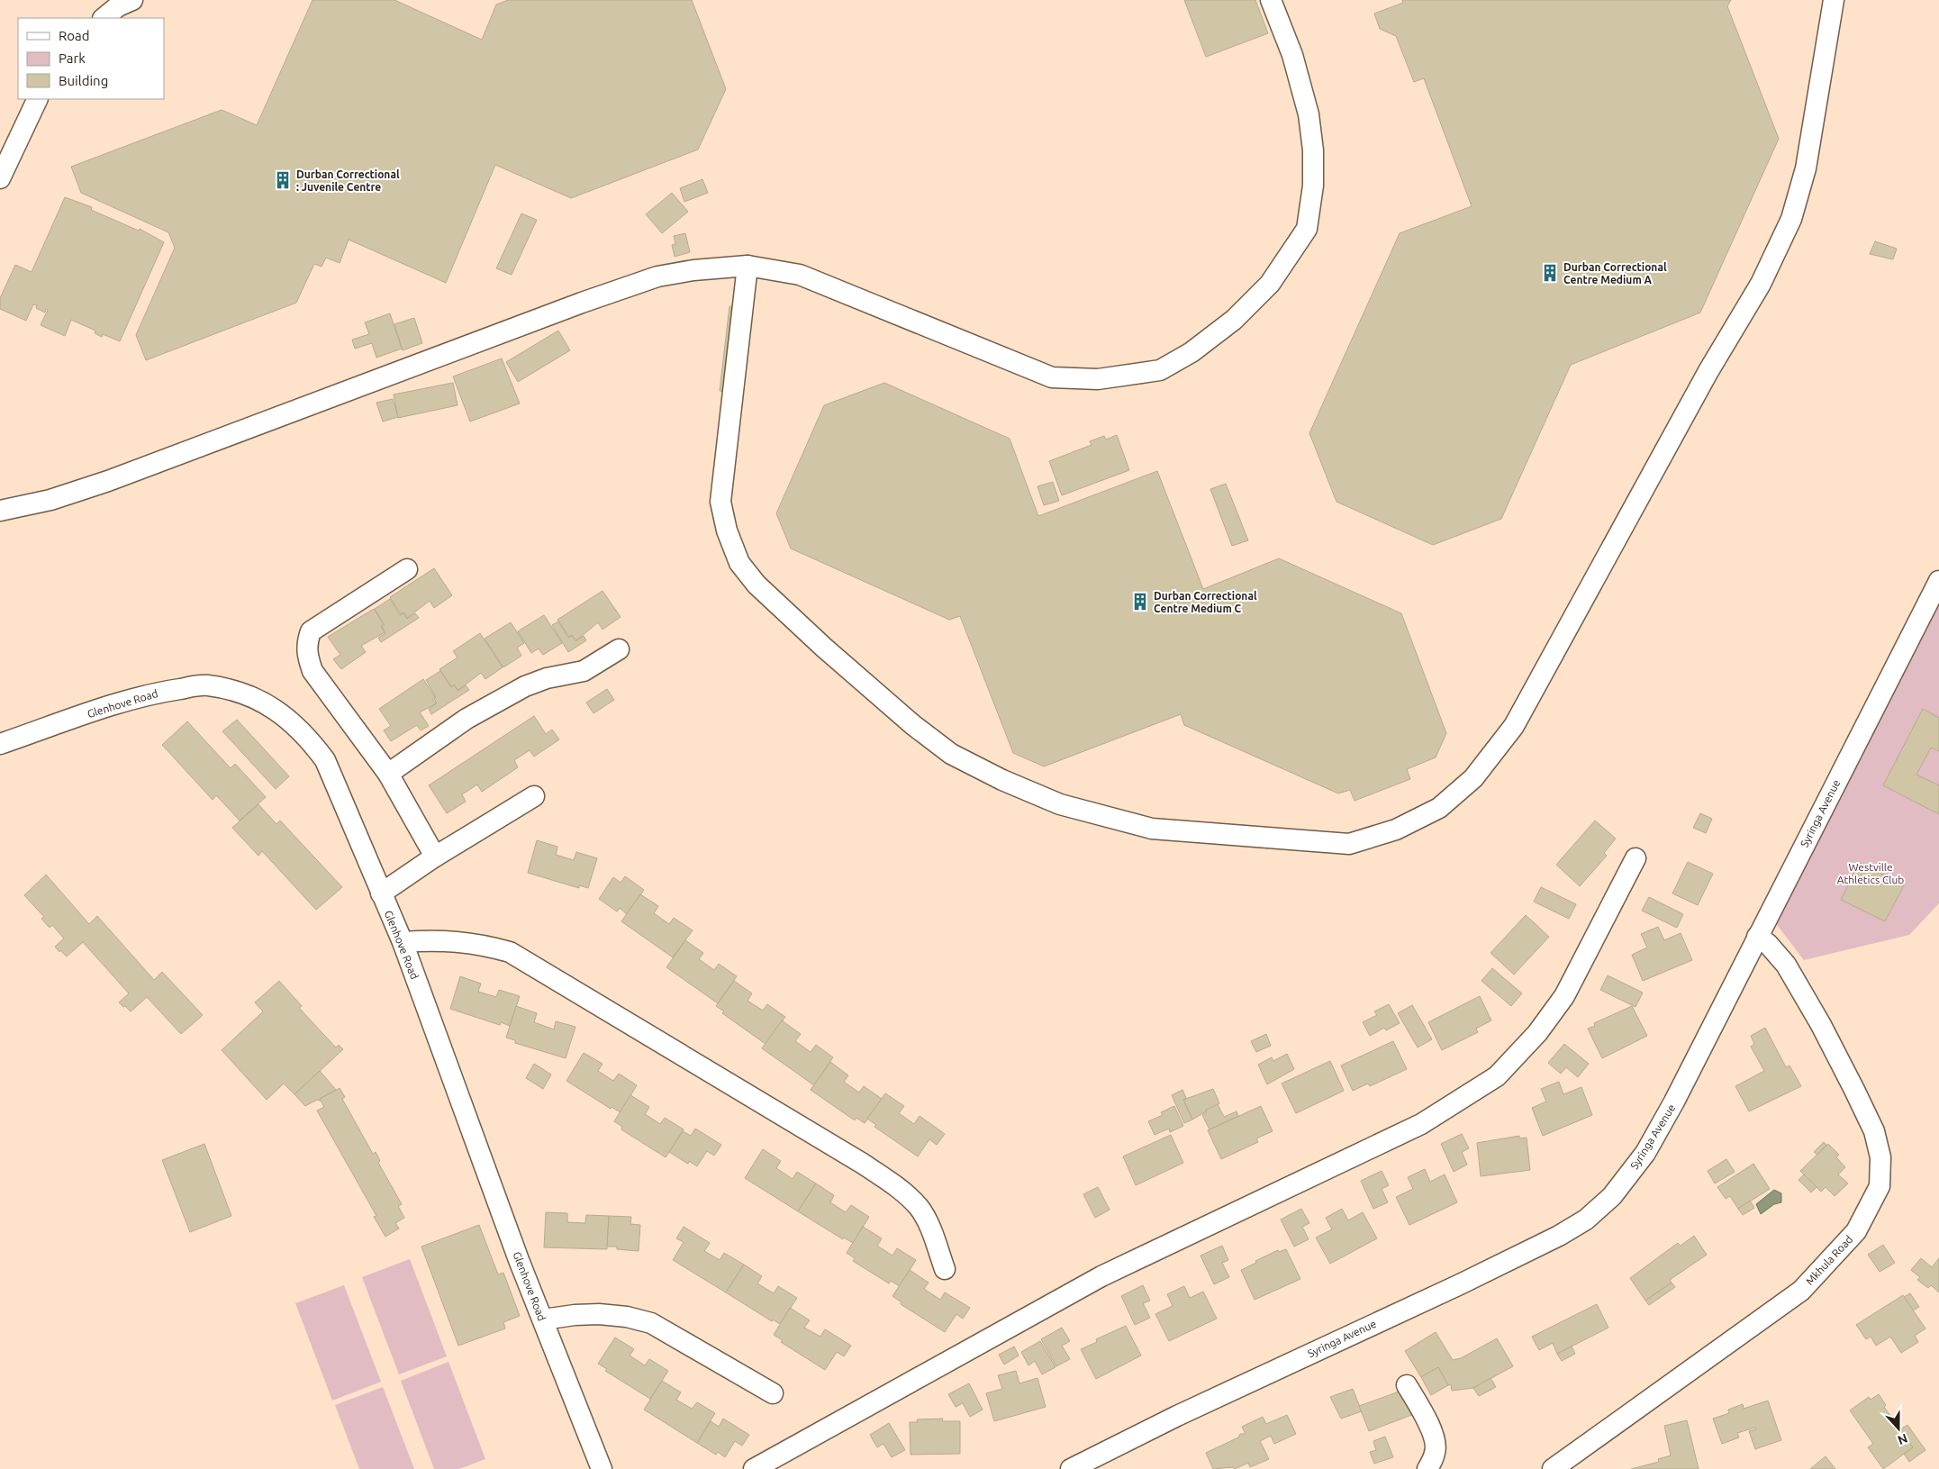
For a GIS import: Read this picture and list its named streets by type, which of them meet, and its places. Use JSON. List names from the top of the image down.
{
  "streets": {
    "street": ["Glenhove Road", "Syringa Avenue", "Mkhula Road"]
  },
  "crossings": [
    ["Syringa Avenue", "Mkhula Road"]
  ],
  "parks": ["Westville Athletics Club"],
  "places": {
    "building": ["Durban Correctional : Juvenile Centre", "Durban Correctional Centre Medium A", "Durban Correctional Centre Medium C"]
  },
  "legend": ["Road", "Park", "Building"],
  "north": "bottom"
}
